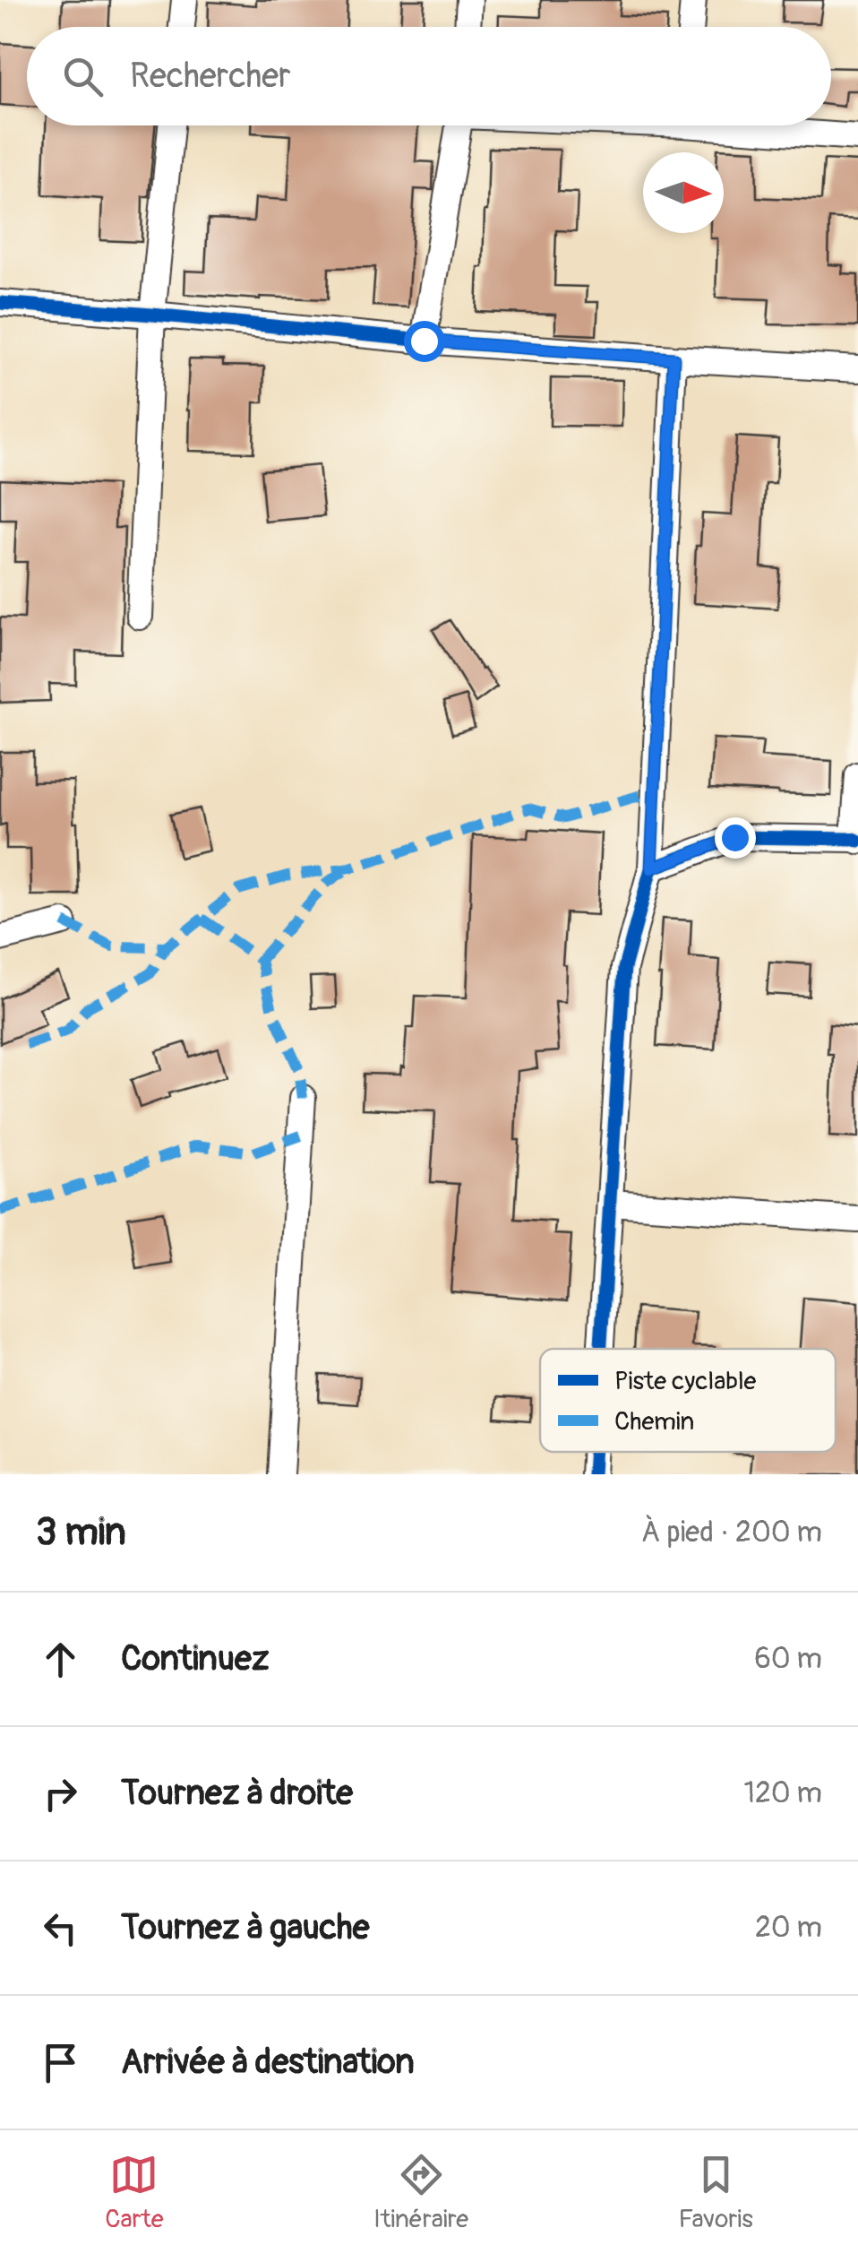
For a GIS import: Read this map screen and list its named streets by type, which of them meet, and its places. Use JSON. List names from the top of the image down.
{
  "legend": ["Piste cyclable", "Chemin"],
  "north": "right",
  "page": {
    "search": "Rechercher",
    "heading": ["3 min", "À pied · 200 m"],
    "list": [
      ["Continuez", "60 m"],
      ["Tournez à droite", "120 m"],
      ["Tournez à gauche", "20 m"],
      "Arrivée à destination"
    ],
    "nav": ["Carte", "Itinéraire", "Favoris"]
  }
}
